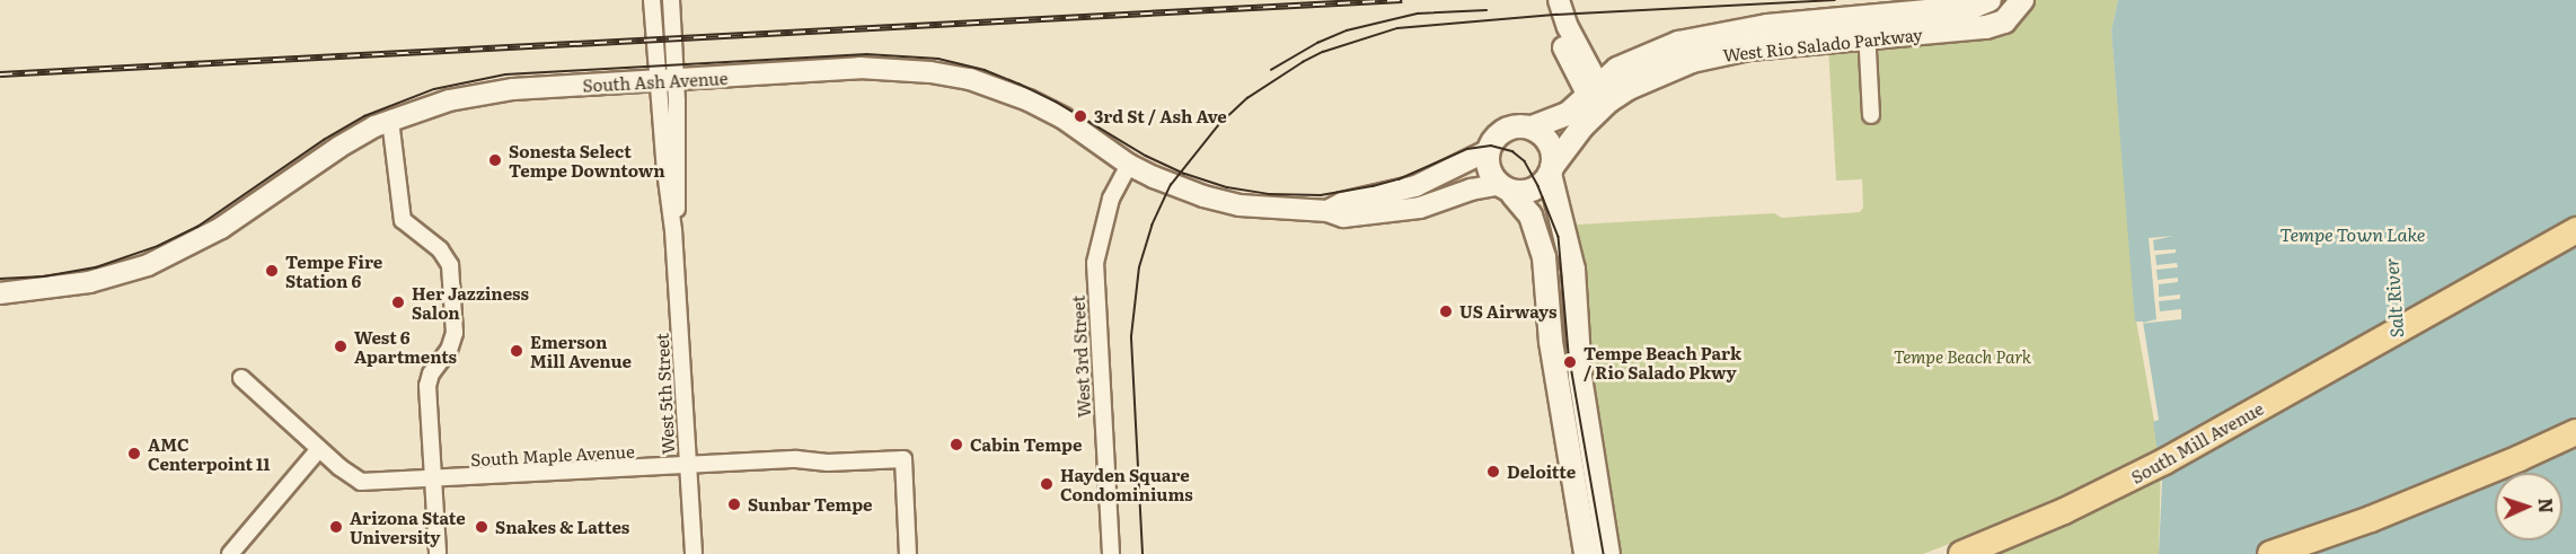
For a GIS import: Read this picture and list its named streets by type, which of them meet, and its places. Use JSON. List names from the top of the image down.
{
  "streets": {
    "main road": ["West Rio Salado Parkway", "South Mill Avenue"],
    "street": [
      "South Ash Avenue",
      "West 3rd Street",
      "West 5th Street",
      "South Maple Avenue"
    ]
  },
  "crossings": [
    ["West Rio Salado Parkway", "South Ash Avenue"],
    ["South Ash Avenue", "West 3rd Street"],
    ["South Ash Avenue", "West 5th Street"],
    ["West 5th Street", "South Maple Avenue"]
  ],
  "water": ["Tempe Town Lake", "Salt River"],
  "parks": ["Tempe Beach Park"],
  "places": [
    "3rd St / Ash Ave",
    "Sonesta Select Tempe Downtown",
    "Tempe Fire Station 6",
    "Her Jazziness Salon",
    "US Airways",
    "West 6 Apartments",
    "Emerson Mill Avenue",
    "Tempe Beach Park / Rio Salado Pkwy",
    "Cabin Tempe",
    "AMC Centerpoint 11",
    "Deloitte",
    "Hayden Square Condominiums",
    "Sunbar Tempe",
    "Arizona State University",
    "Snakes & Lattes"
  ],
  "north": "right"
}
